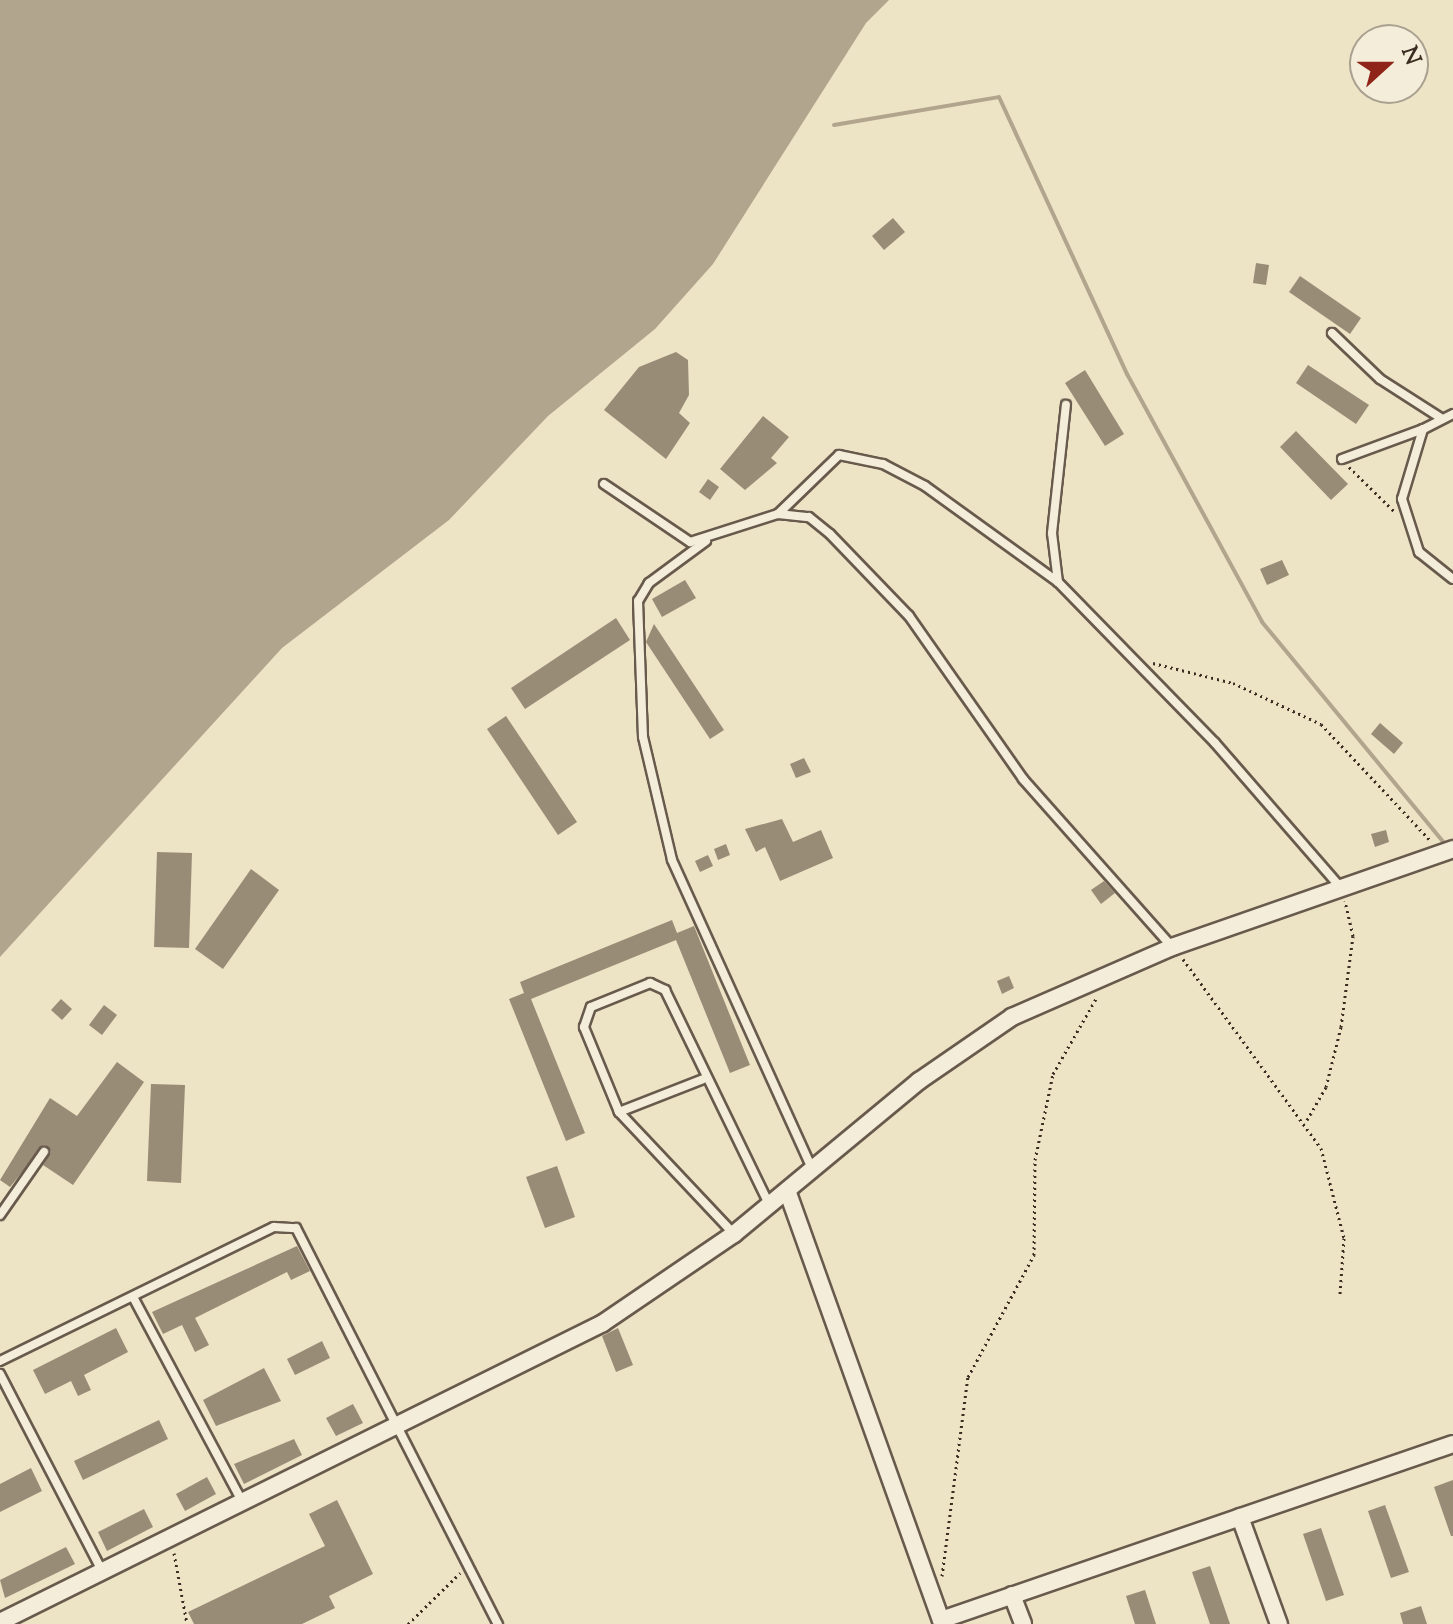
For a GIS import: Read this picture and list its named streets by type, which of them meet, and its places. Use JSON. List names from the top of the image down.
{
  "north": "right"
}
